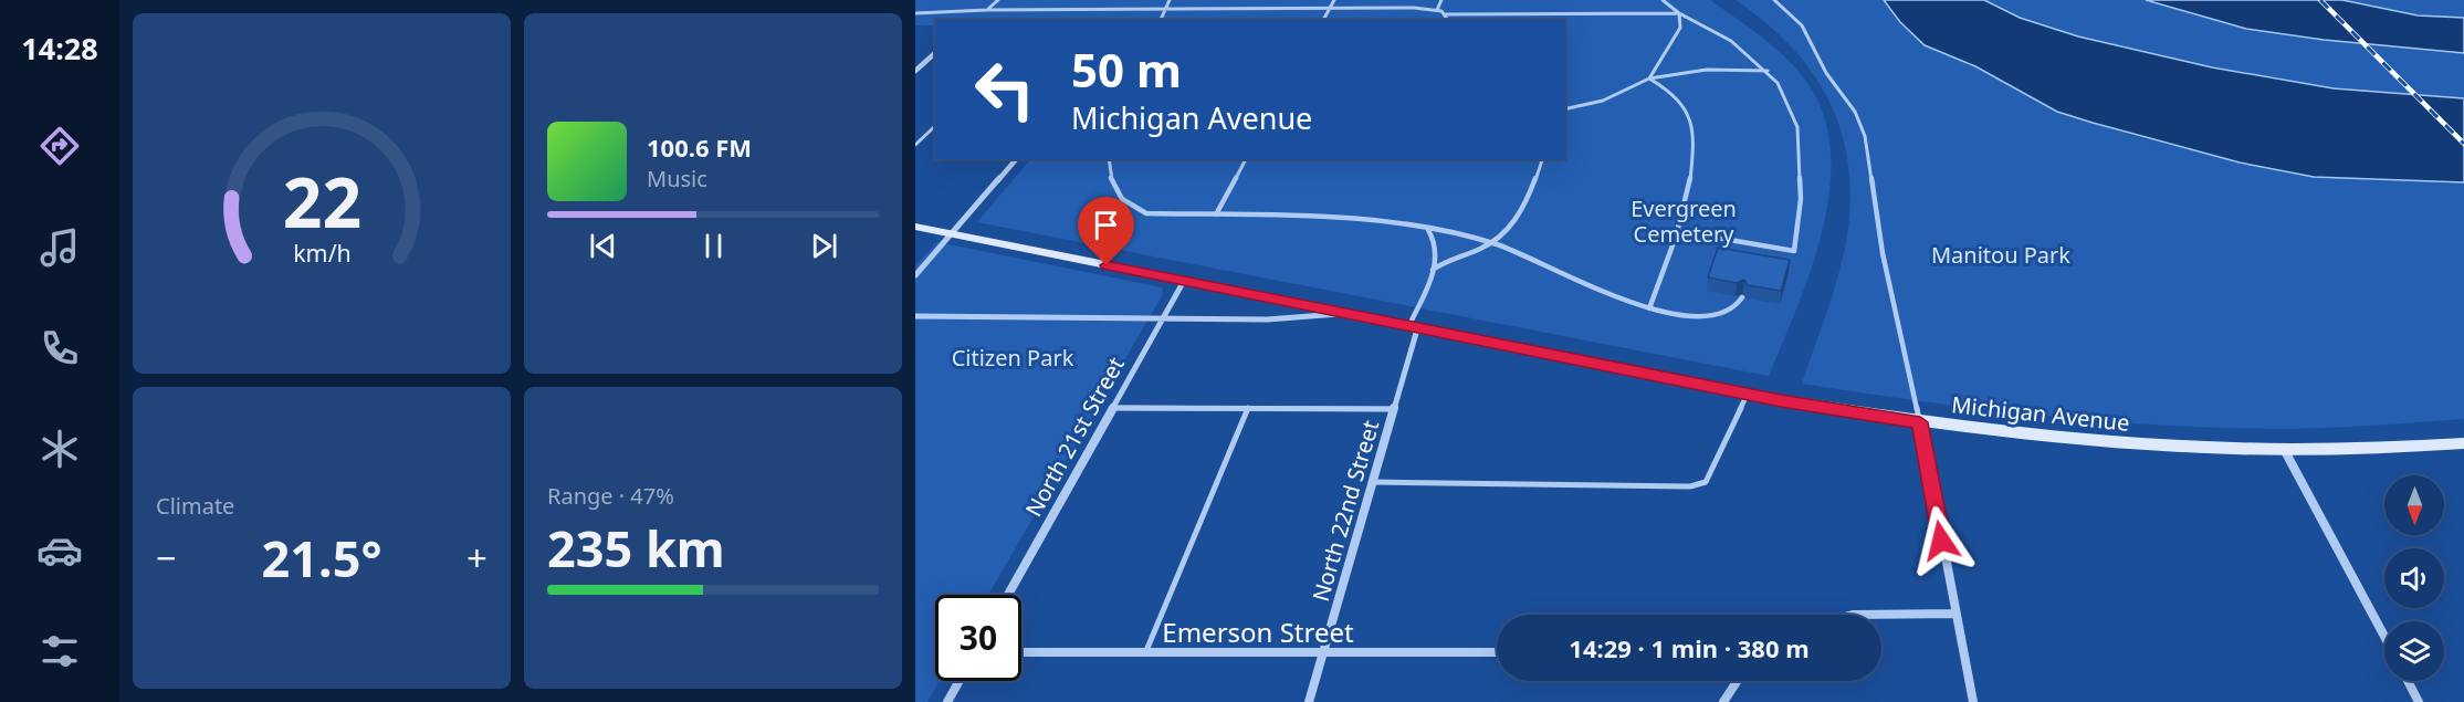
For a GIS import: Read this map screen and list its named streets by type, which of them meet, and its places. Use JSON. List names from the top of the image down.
{
  "streets": {
    "street": [
      "Michigan Avenue",
      "North 21st Street",
      "North 22nd Street",
      "Emerson Street"
    ]
  },
  "crossings": [
    ["Michigan Avenue", "North 21st Street"],
    ["Michigan Avenue", "North 22nd Street"],
    ["North 22nd Street", "Emerson Street"]
  ],
  "parks": ["Evergreen Cemetery", "Manitou Park", "Citizen Park"],
  "north": "bottom",
  "page": {
    "tabs": "14:28",
    "turn": ["50 m", "Michigan Avenue"],
    "song": ["100.6 FM", "Music"],
    "tile": [
      "Climate",
      ["Range · 47%", "235 km"]
    ],
    "heat": ["−", "21.5°", "+"],
    "limit": "30",
    "trip": "14:29 · 1 min · 380 m",
    "gauge": ["22", "km/h"]
  }
}
